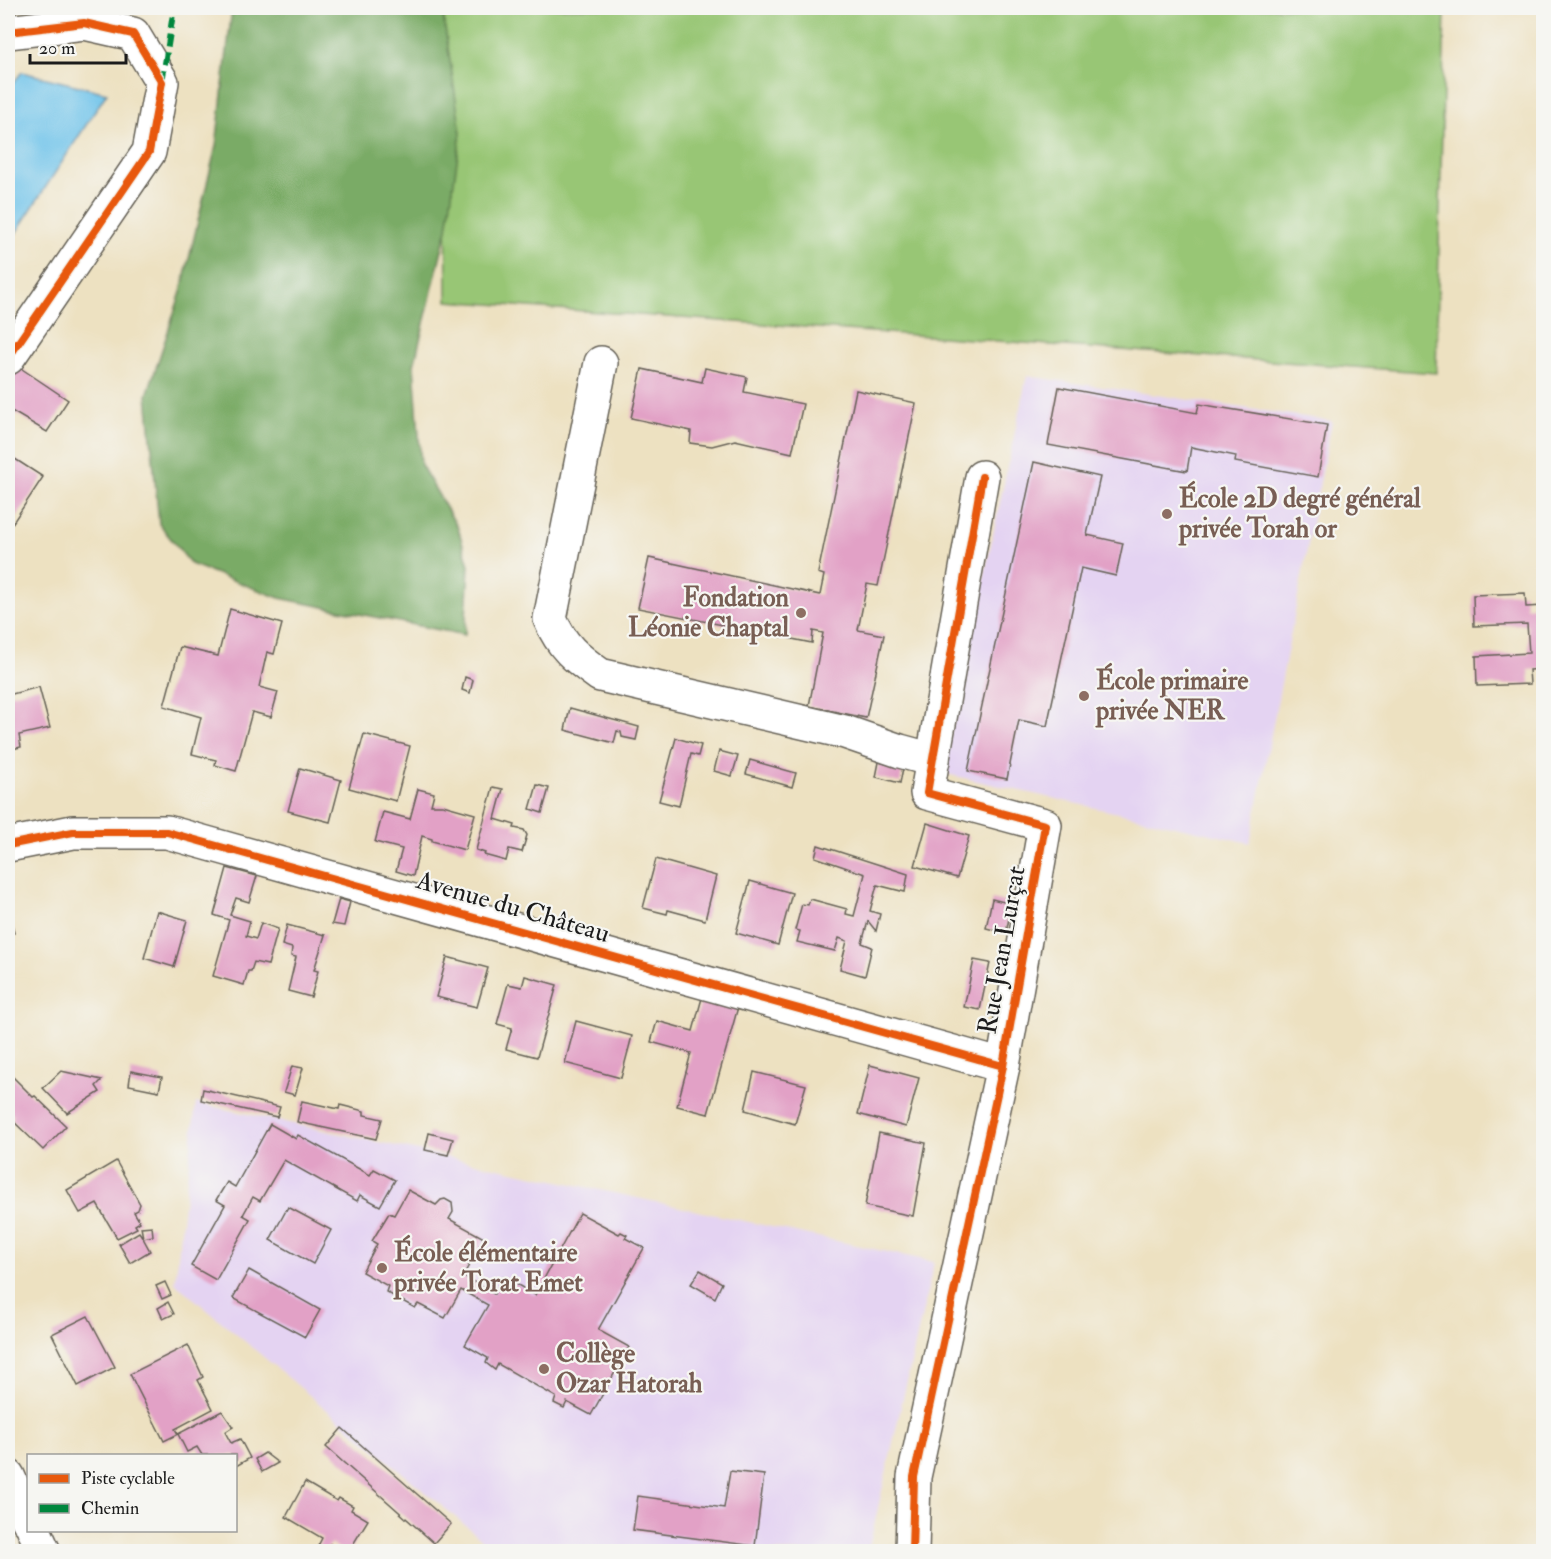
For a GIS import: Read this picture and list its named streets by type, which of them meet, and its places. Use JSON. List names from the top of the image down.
{
  "streets": {
    "street": ["Avenue du Château", "Rue Jean Lurçat"]
  },
  "crossings": [
    ["Avenue du Château", "Rue Jean Lurçat"]
  ],
  "places": [
    "École 2D degré général privée Torah or",
    "Fondation Léonie Chaptal",
    "École primaire privée NER",
    "École élémentaire privée Torat Emet",
    "Collège Ozar Hatorah"
  ],
  "legend": ["Piste cyclable", "Chemin"],
  "scale_bar": "20 m"
}
